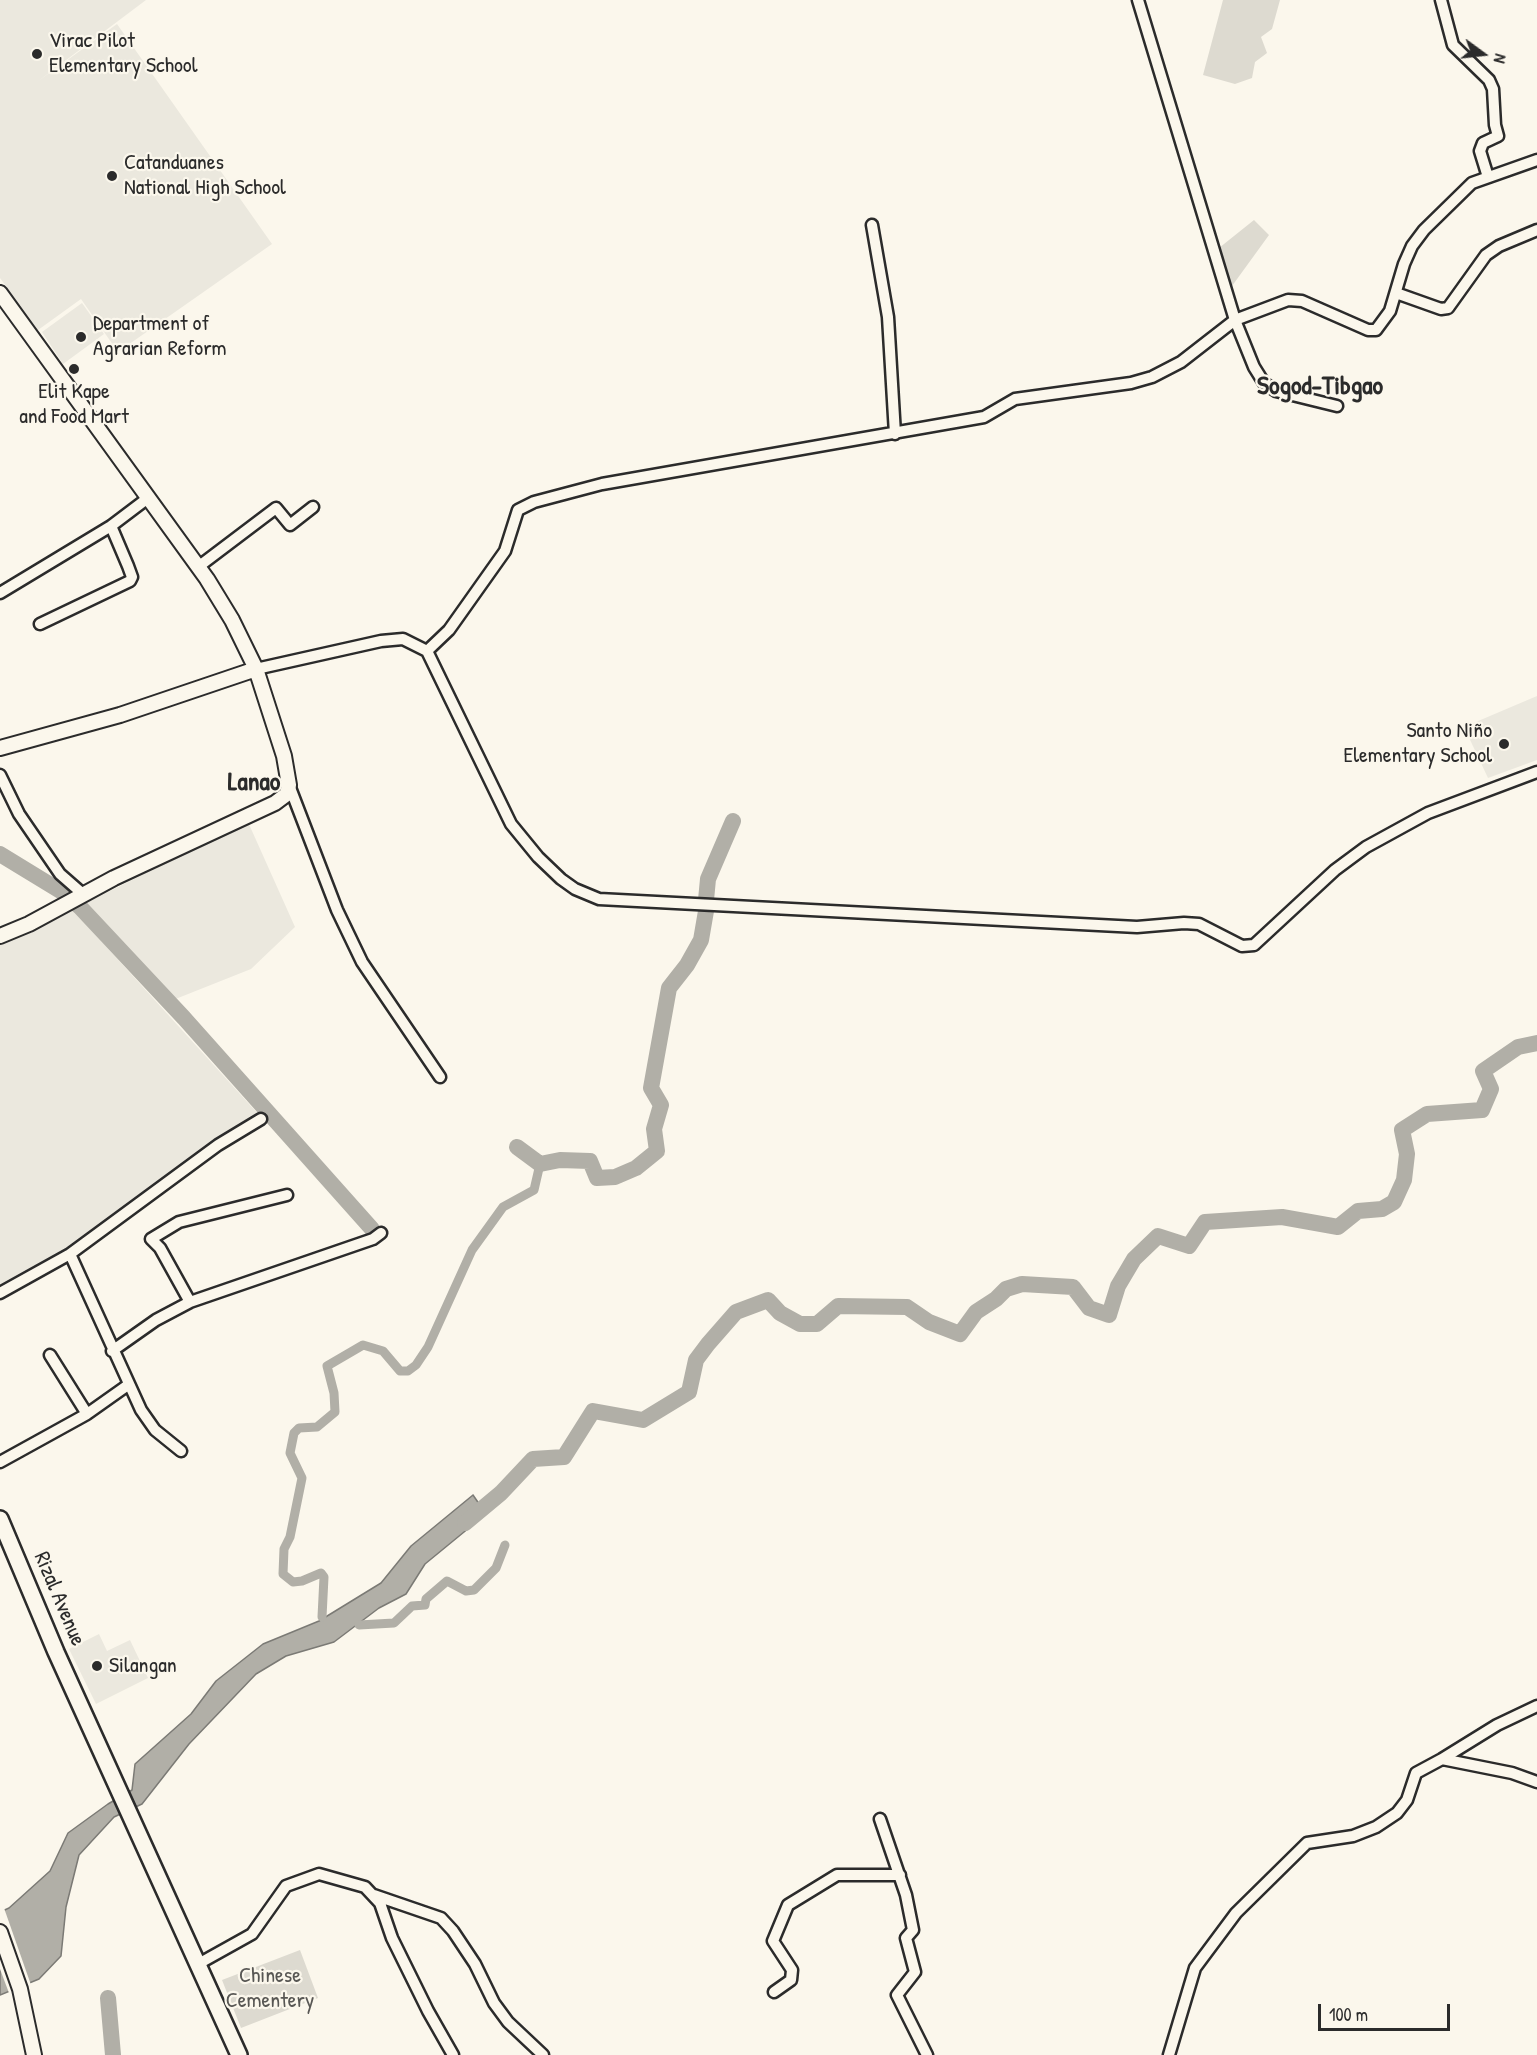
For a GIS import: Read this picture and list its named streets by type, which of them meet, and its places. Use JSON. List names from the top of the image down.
{
  "streets": {
    "main road": ["Rizal Avenue"]
  },
  "districts": ["Sogod-Tibgao", "Lanao"],
  "parks": ["Chinese Cementery"],
  "places": [
    "Virac Pilot Elementary School",
    "Catanduanes National High School",
    "Department of Agrarian Reform",
    "Elit Kape and Food Mart",
    "Santo Niño Elementary School",
    "Silangan"
  ],
  "scale_bar": "100 m",
  "north": "right"
}
